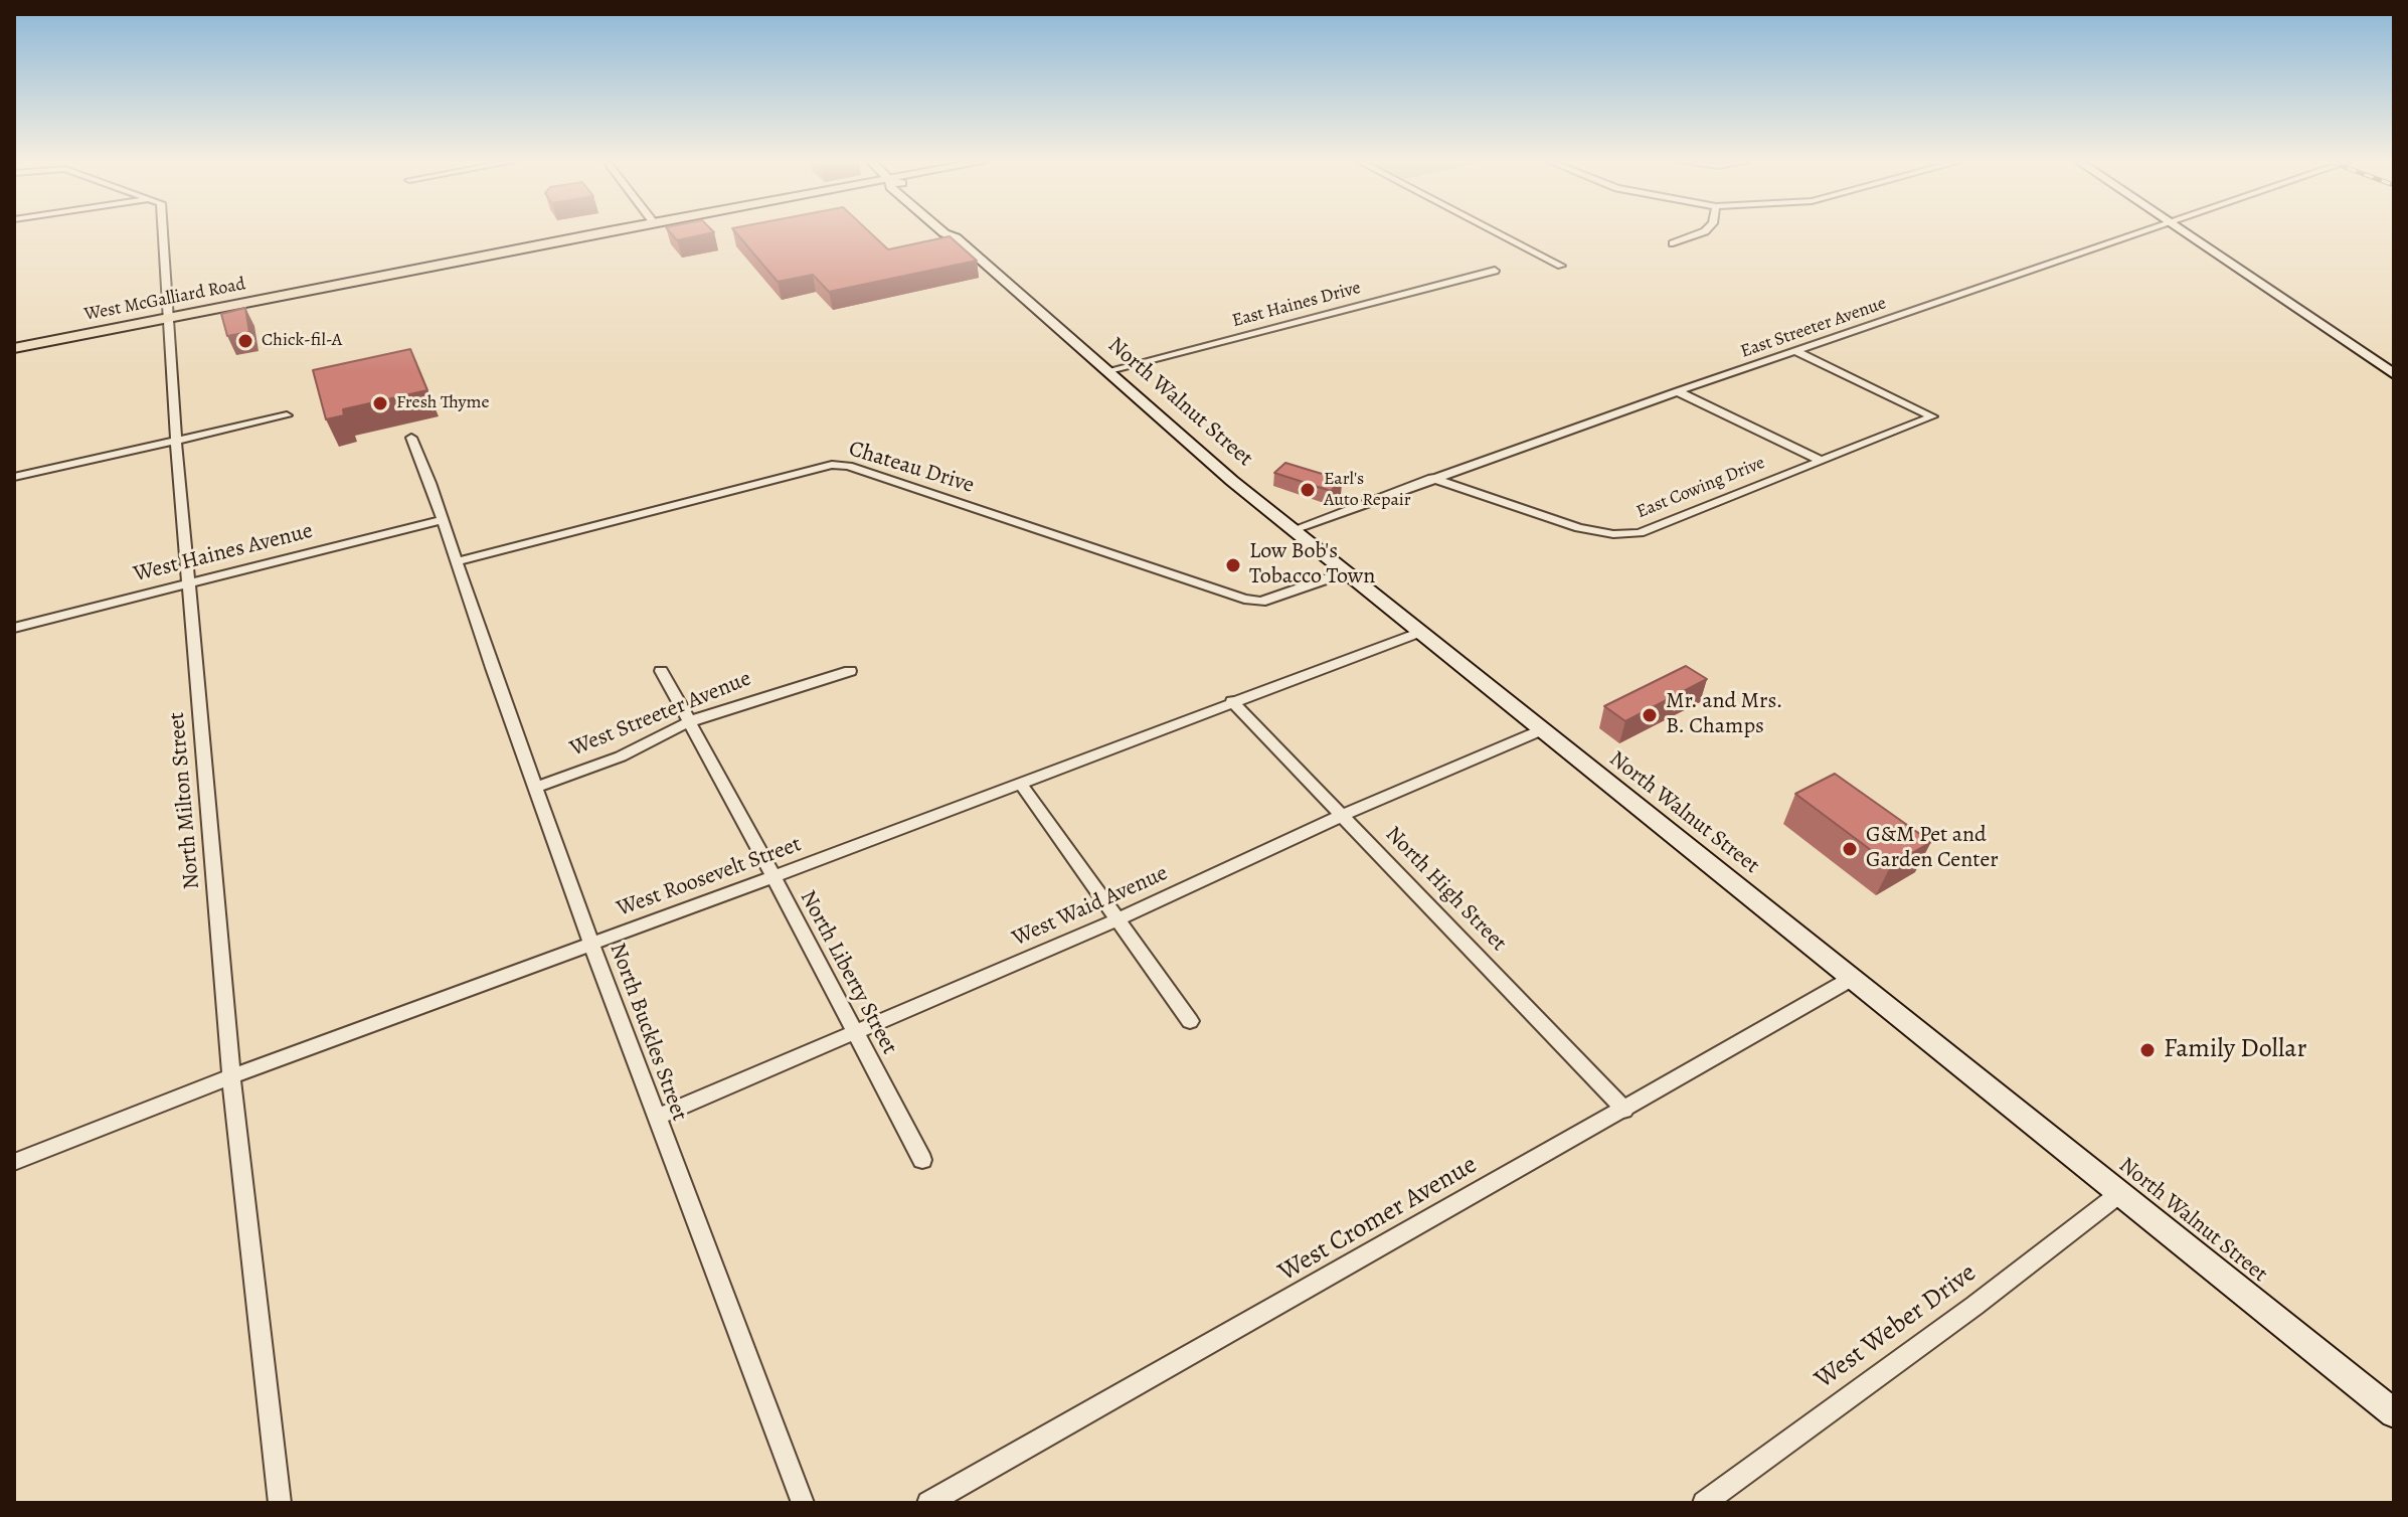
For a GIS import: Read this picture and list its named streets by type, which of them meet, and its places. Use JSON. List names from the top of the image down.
{
  "streets": {
    "main road": ["West McGalliard Road", "North Walnut Street"],
    "street": [
      "East Haines Drive",
      "East Streeter Avenue",
      "Chateau Drive",
      "East Cowing Drive",
      "West Haines Avenue",
      "West Streeter Avenue",
      "North Milton Street",
      "West Roosevelt Street",
      "North High Street",
      "West Waid Avenue",
      "North Liberty Street",
      "North Buckles Street",
      "West Cromer Avenue",
      "West Weber Drive"
    ]
  },
  "crossings": [
    ["West McGalliard Road", "North Milton Street"],
    ["East Haines Drive", "North Walnut Street"],
    ["East Streeter Avenue", "North Walnut Street"],
    ["East Streeter Avenue", "East Cowing Drive"],
    ["North Walnut Street", "Chateau Drive"],
    ["North Walnut Street", "West Roosevelt Street"],
    ["North Walnut Street", "West Waid Avenue"],
    ["North Walnut Street", "West Cromer Avenue"],
    ["North Walnut Street", "West Weber Drive"],
    ["Chateau Drive", "North Buckles Street"],
    ["West Haines Avenue", "North Milton Street"],
    ["West Haines Avenue", "North Buckles Street"],
    ["West Streeter Avenue", "North Liberty Street"],
    ["West Streeter Avenue", "North Buckles Street"],
    ["North Milton Street", "West Roosevelt Street"],
    ["West Roosevelt Street", "North High Street"],
    ["West Roosevelt Street", "North Liberty Street"],
    ["West Roosevelt Street", "North Buckles Street"],
    ["North High Street", "West Waid Avenue"],
    ["North High Street", "West Cromer Avenue"],
    ["West Waid Avenue", "North Liberty Street"],
    ["West Waid Avenue", "North Buckles Street"]
  ],
  "places": [
    "Chick-fil-A",
    "Fresh Thyme",
    "Earl's Auto Repair",
    "Low Bob's Tobacco Town",
    "Mr. and Mrs. B. Champs",
    "G&M Pet and Garden Center",
    "Family Dollar"
  ]
}
